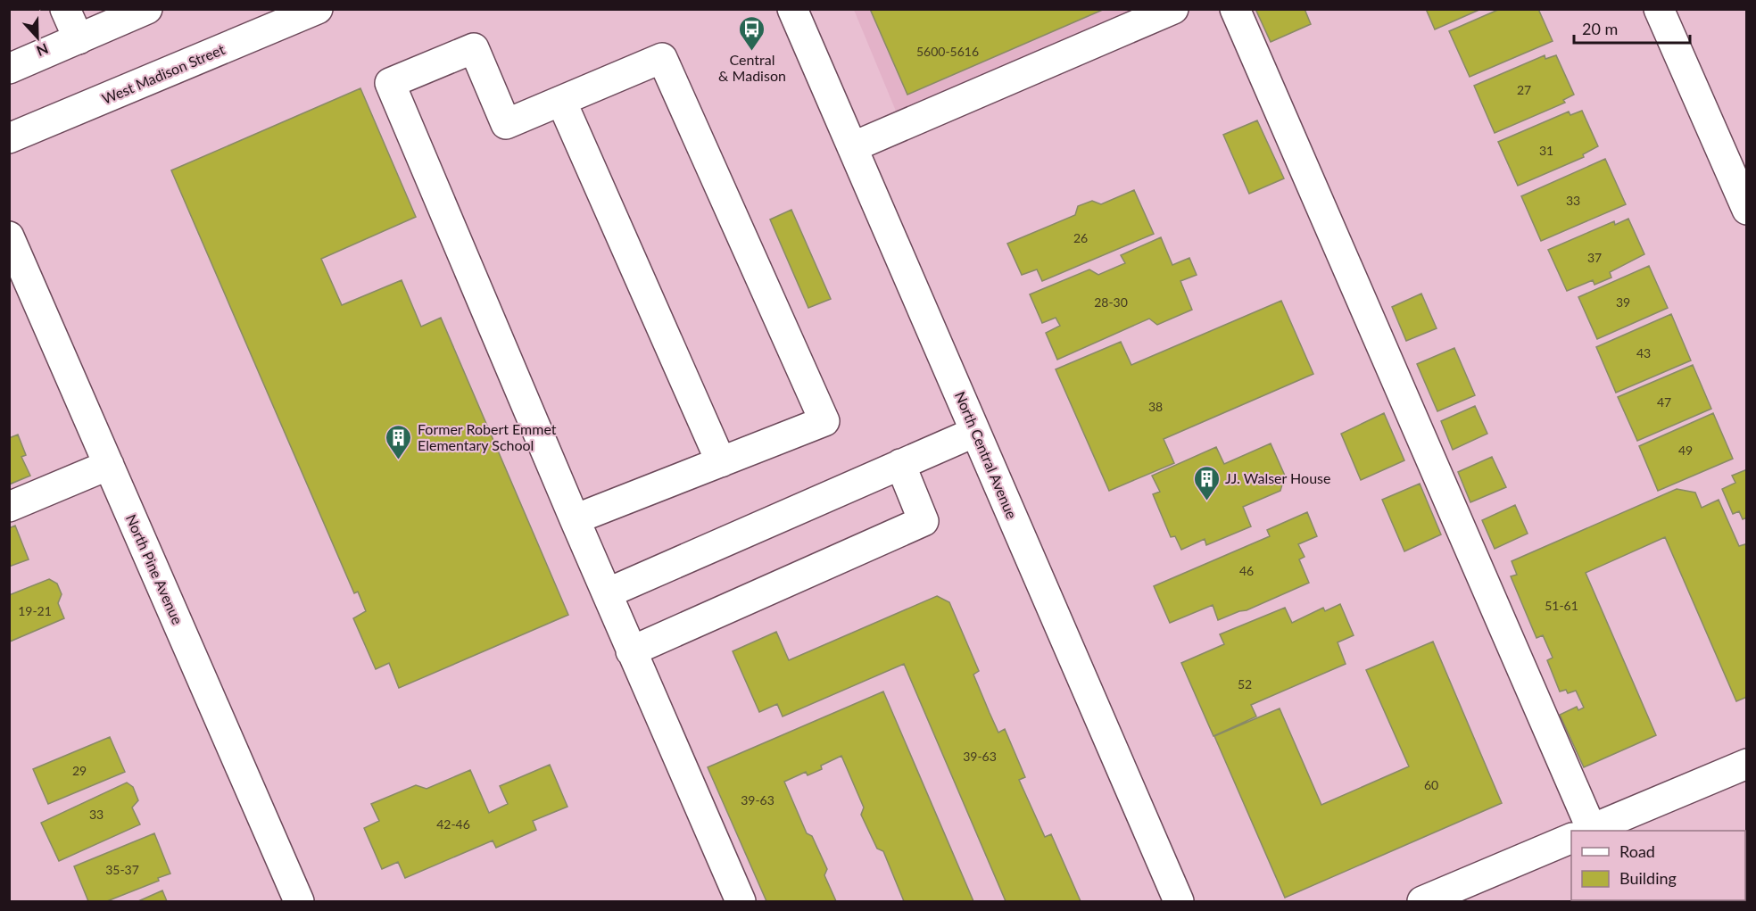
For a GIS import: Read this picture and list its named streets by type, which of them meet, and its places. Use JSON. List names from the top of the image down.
{
  "streets": {
    "street": ["West Madison Street", "North Central Avenue", "North Pine Avenue"]
  },
  "places": {
    "bus stop": ["Central & Madison"],
    "building": ["Former Robert Emmet Elementary School", "JJ. Walser House"]
  },
  "house_numbers": [
    "5600-5616",
    "27",
    "31",
    "33",
    "26",
    "37",
    "28-30",
    "39",
    "43",
    "47",
    "38",
    "49",
    "46",
    "51-61",
    "19-21",
    "52",
    "39-63",
    "29",
    "60",
    "39-63",
    "33",
    "42-46",
    "35-37"
  ],
  "legend": ["Road", "Building"],
  "scale_bar": "20 m",
  "north": "bottom"
}
